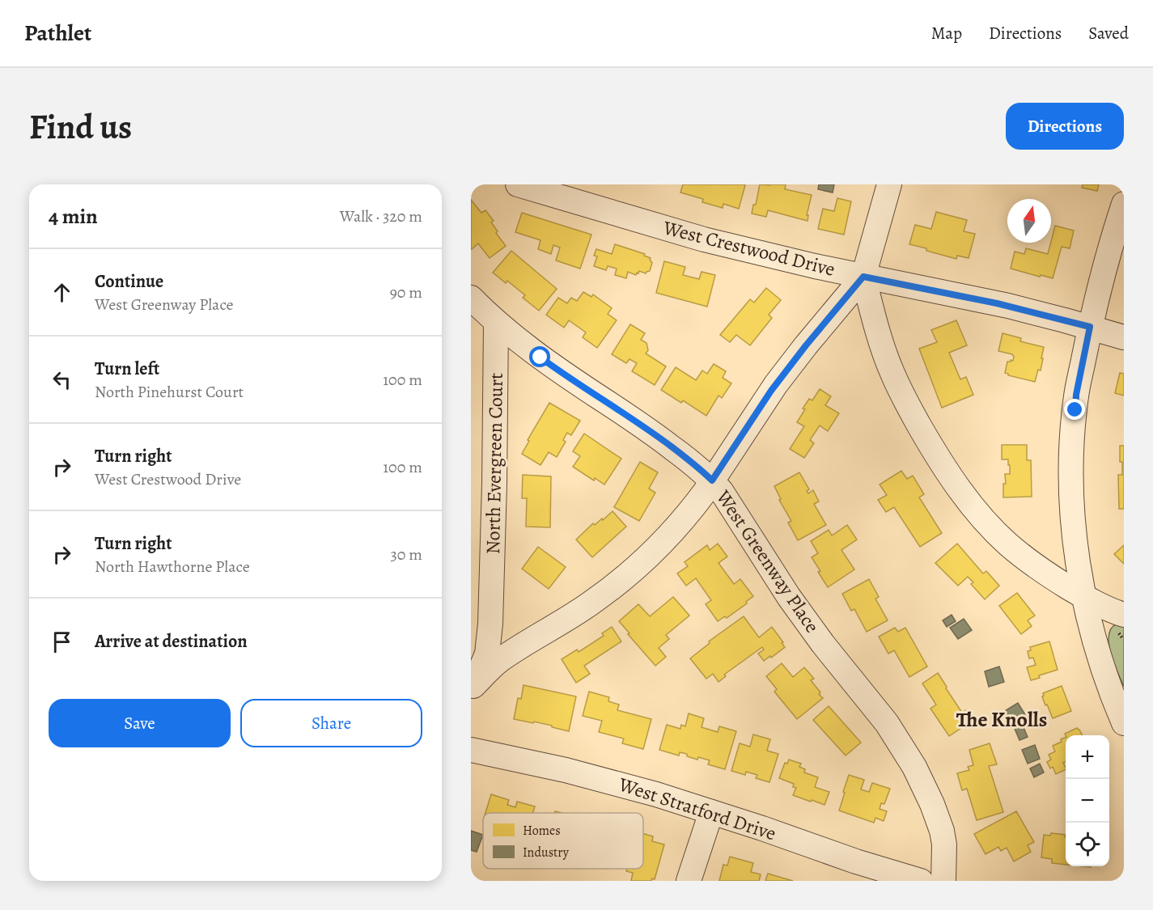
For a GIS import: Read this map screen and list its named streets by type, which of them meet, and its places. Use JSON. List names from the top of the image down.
{
  "streets": {
    "street": [
      "West Crestwood Drive",
      "North Evergreen Court",
      "West Greenway Place",
      "West Stratford Drive"
    ]
  },
  "crossings": [
    ["North Evergreen Court", "West Greenway Place"]
  ],
  "districts": ["The Knolls"],
  "legend": ["Homes", "Industry"],
  "north": "top",
  "page": {
    "header": "Pathlet",
    "nav": ["Map", "Directions", "Saved"],
    "buttons": [
      "Directions",
      ["Save", "Share"]
    ],
    "title": "Find us",
    "heading": ["4 min", "Walk · 320 m"],
    "list": [
      ["Continue", "West Greenway Place", "90 m"],
      ["Turn left", "North Pinehurst Court", "100 m"],
      ["Turn right", "West Crestwood Drive", "100 m"],
      ["Turn right", "North Hawthorne Place", "30 m"],
      "Arrive at destination"
    ],
    "map_buttons": ["+", "−"]
  }
}
